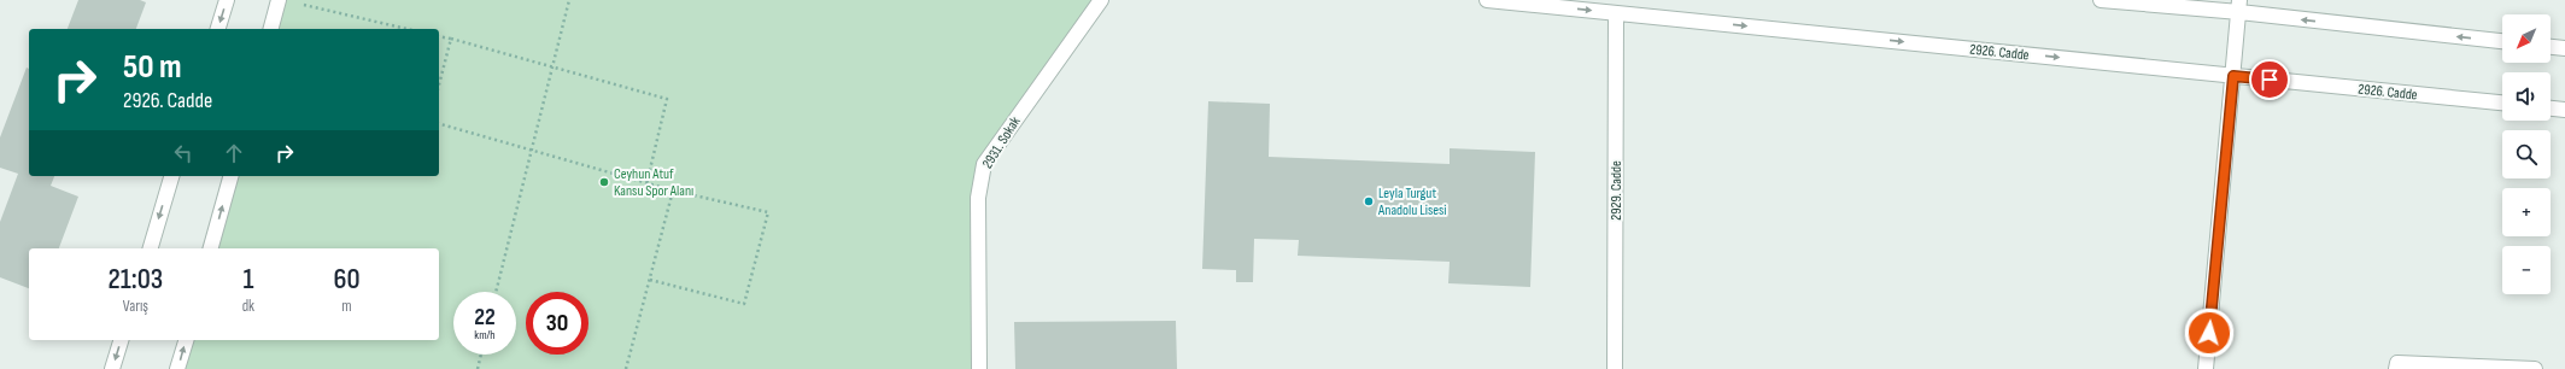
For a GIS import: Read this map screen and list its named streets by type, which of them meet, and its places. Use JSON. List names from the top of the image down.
{
  "streets": {
    "street": ["2926. Cadde", "2931. Sokak", "2929. Cadde"]
  },
  "crossings": [
    ["2926. Cadde", "2929. Cadde"]
  ],
  "one_way": ["2926. Cadde"],
  "places": ["Ceyhun Atuf Kansu Spor Alanı", "Leyla Turgut Anadolu Lisesi"],
  "north": "bottom left",
  "page": {
    "map_buttons": ["+", "−"],
    "turn": ["50 m", "2926. Cadde"],
    "eta": [
      "21:03",
      "Varış",
      "1",
      "dk",
      "60",
      "m"
    ],
    "speed": "22 km/h",
    "limit": "30"
  }
}
